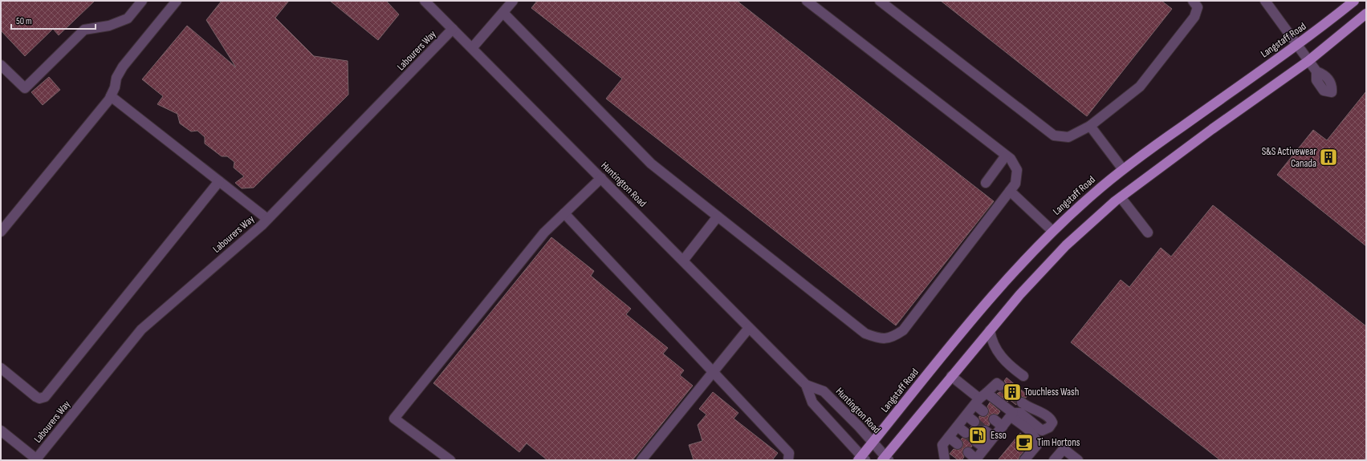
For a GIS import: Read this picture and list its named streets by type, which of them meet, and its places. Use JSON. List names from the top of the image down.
{
  "streets": {
    "main road": ["Langstaff Road"],
    "street": ["Labourers Way", "Huntington Road"]
  },
  "crossings": [
    ["Langstaff Road", "Huntington Road"],
    ["Labourers Way", "Huntington Road"]
  ],
  "places": {
    "building": ["S&S Activewear Canada", "Touchless Wash"],
    "fuel station": ["Esso"],
    "cafe": ["Tim Hortons"]
  },
  "scale_bar": "50 m"
}
